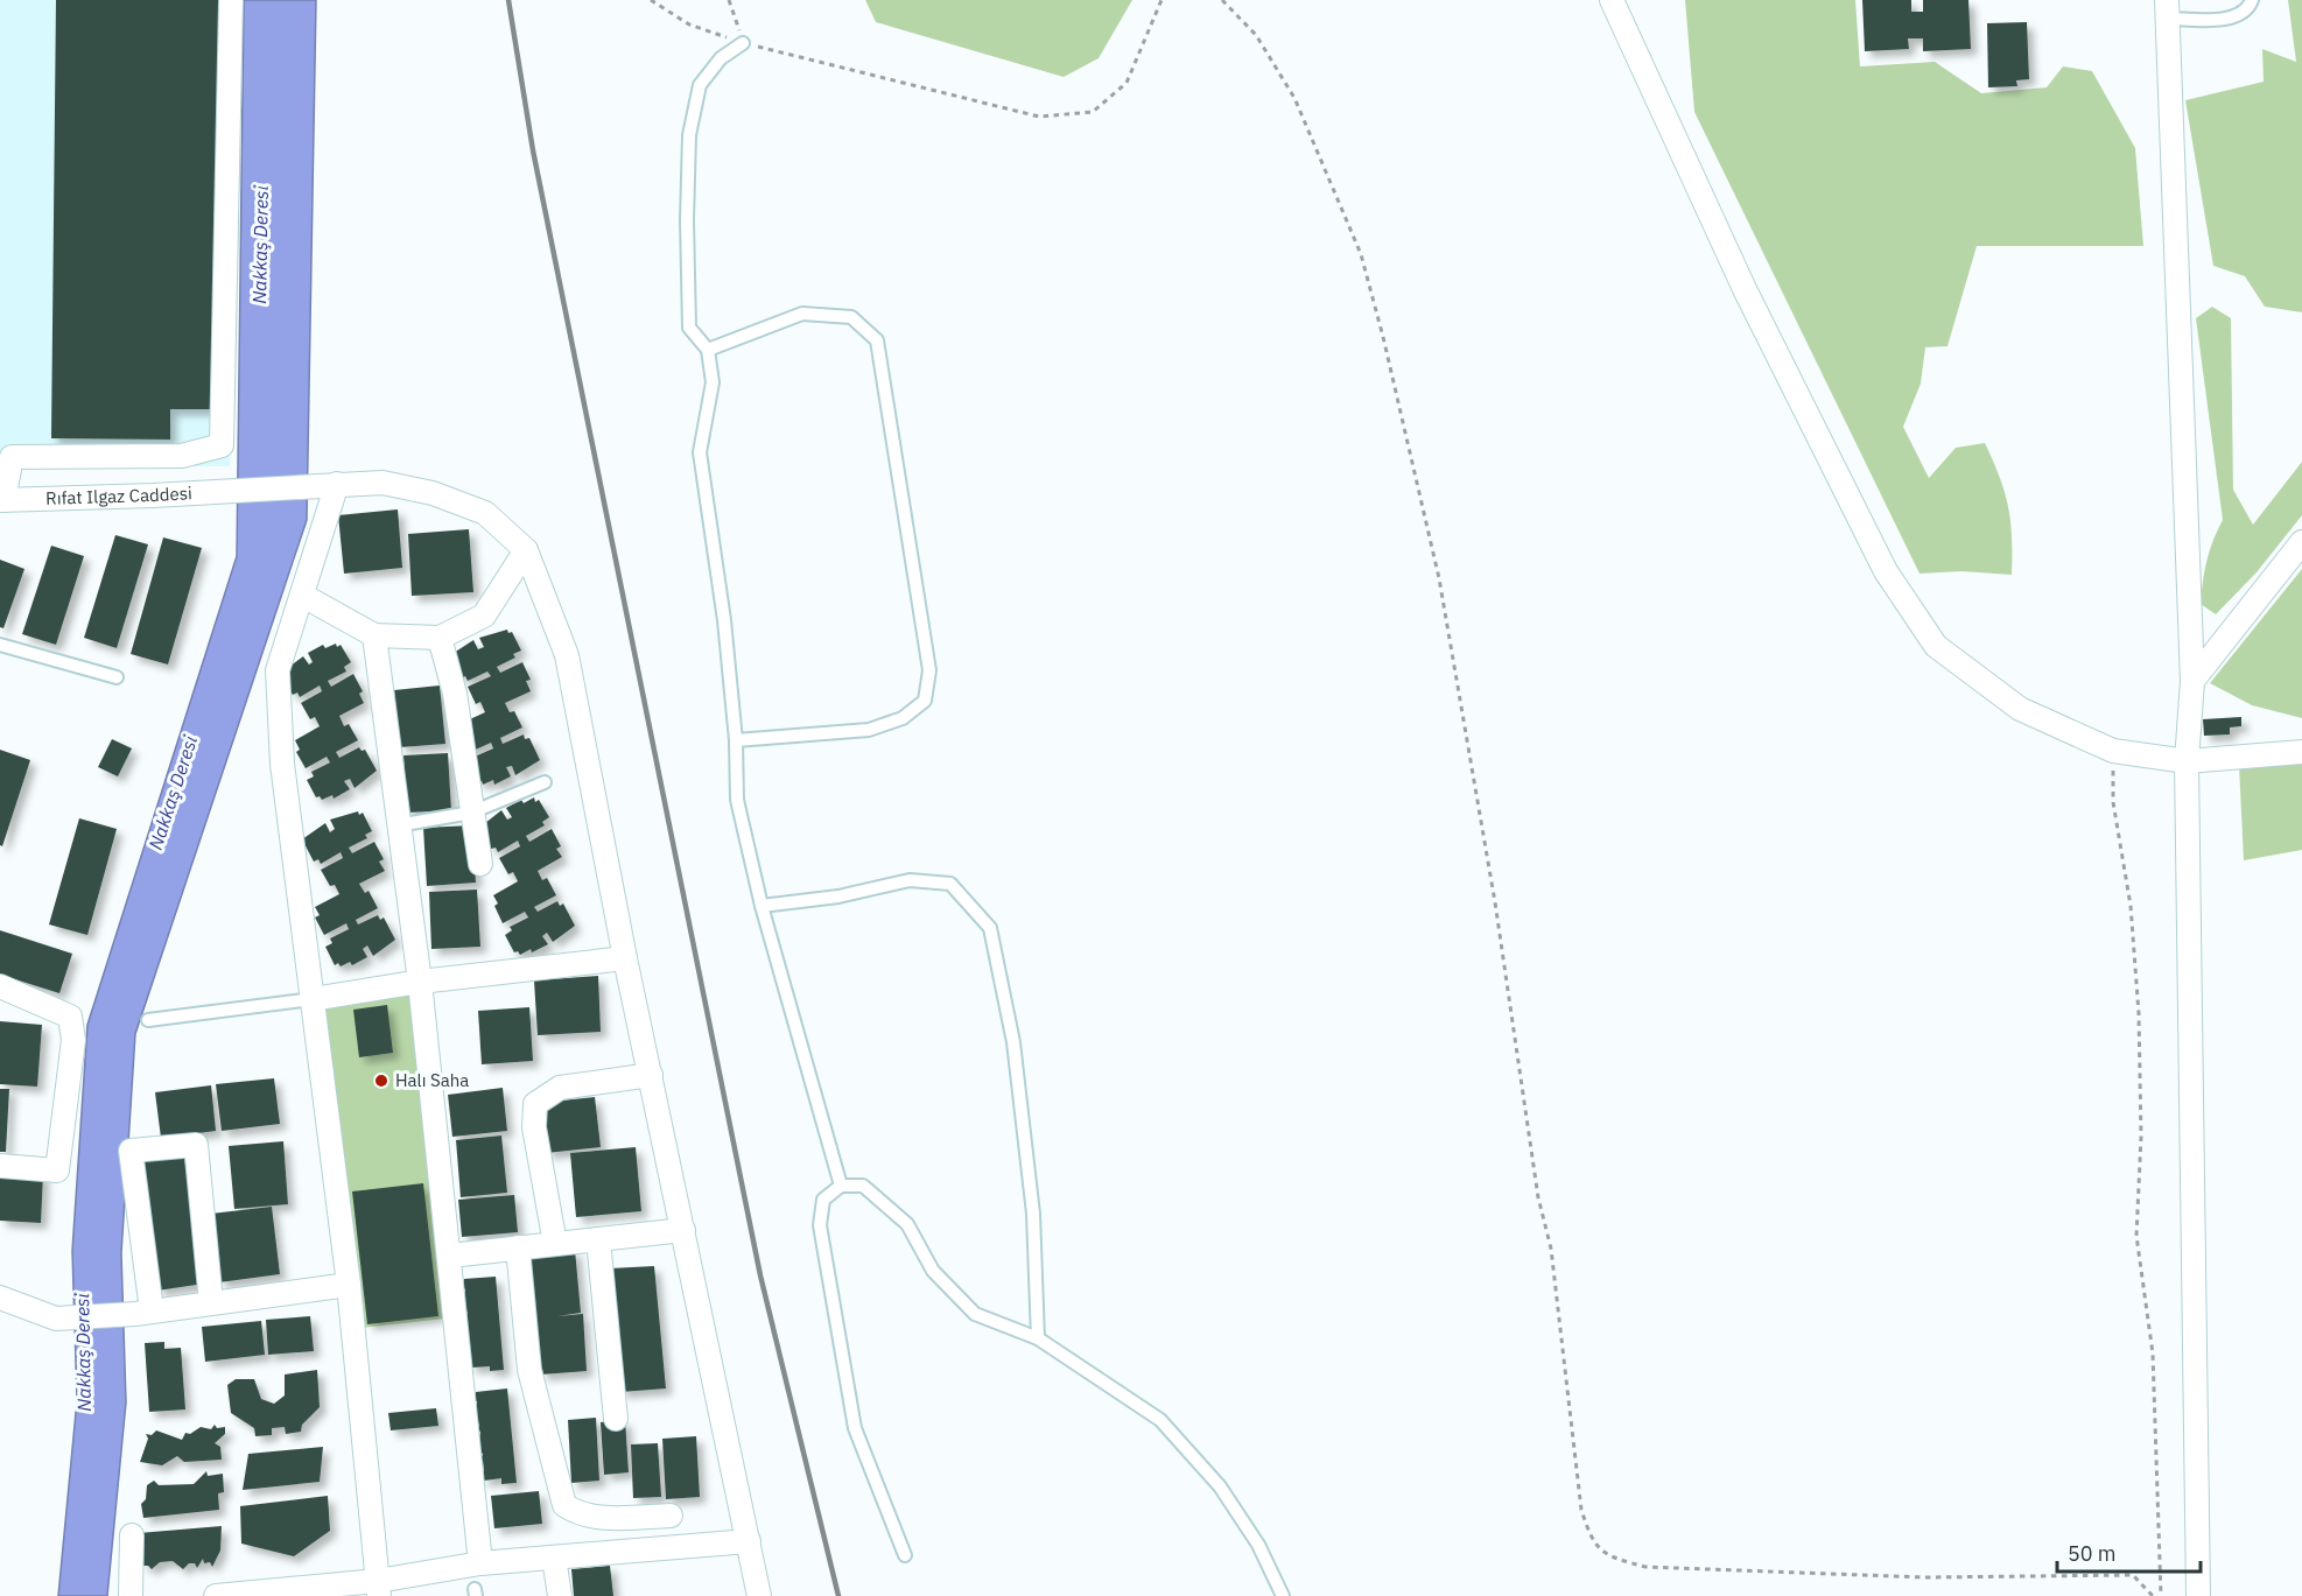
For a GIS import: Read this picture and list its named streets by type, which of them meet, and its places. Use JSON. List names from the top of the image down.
{
  "streets": {
    "street": ["Rıfat Ilgaz Caddesi"]
  },
  "water": ["Nakkaş Deresi"],
  "places": ["Halı Saha"],
  "scale_bar": "50 m"
}
